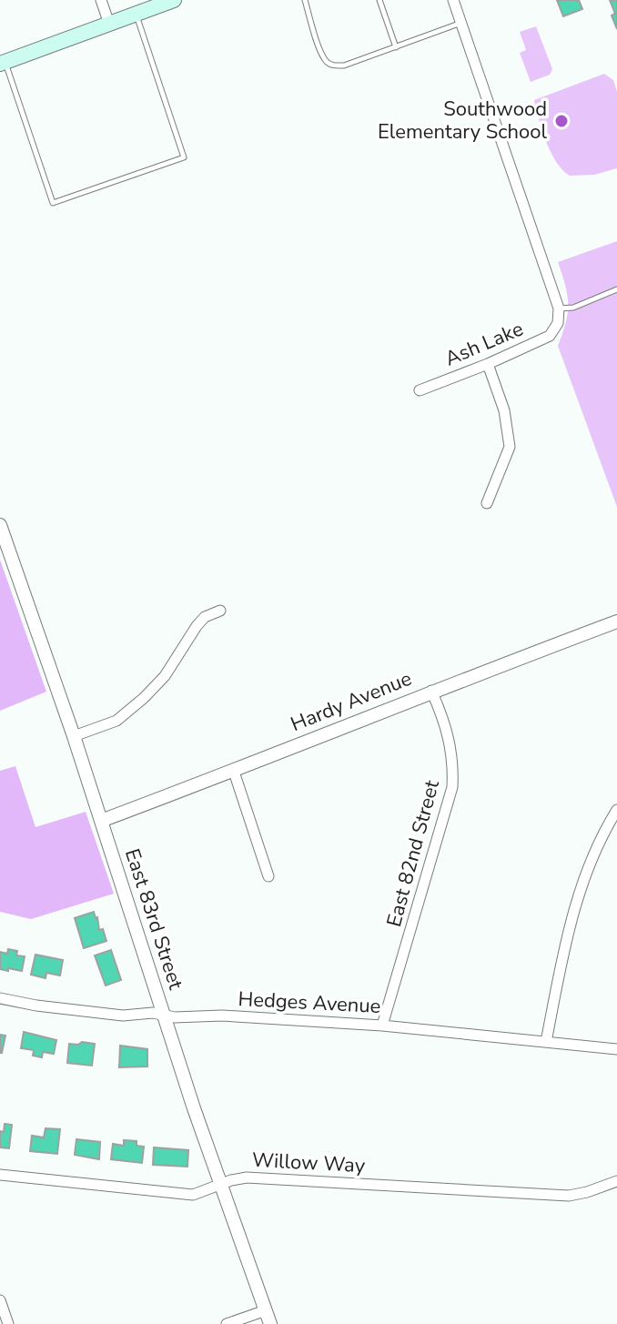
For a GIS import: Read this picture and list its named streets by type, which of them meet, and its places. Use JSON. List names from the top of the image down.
{
  "streets": {
    "street": [
      "Ash Lake",
      "Hardy Avenue",
      "East 82nd Street",
      "East 83rd Street",
      "Hedges Avenue",
      "Willow Way"
    ]
  },
  "crossings": [
    ["Hardy Avenue", "East 82nd Street"],
    ["Hardy Avenue", "East 83rd Street"],
    ["East 82nd Street", "Hedges Avenue"],
    ["East 83rd Street", "Hedges Avenue"],
    ["East 83rd Street", "Willow Way"]
  ],
  "places": ["Southwood Elementary School"]
}
